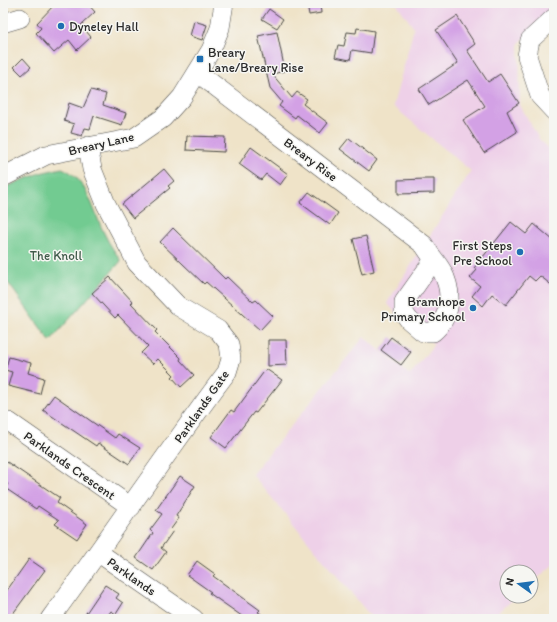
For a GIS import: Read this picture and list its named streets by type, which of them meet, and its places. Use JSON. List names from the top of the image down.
{
  "streets": {
    "street": [
      "Breary Lane",
      "Breary Rise",
      "Parklands Gate",
      "Parklands Crescent",
      "Parklands"
    ]
  },
  "crossings": [
    ["Breary Lane", "Breary Rise"],
    ["Breary Lane", "Parklands Gate"],
    ["Parklands Gate", "Parklands Crescent"],
    ["Parklands Gate", "Parklands"]
  ],
  "parks": ["The Knoll"],
  "places": {
    "other": ["Dyneley Hall", "First Steps Pre School", "Bramhope Primary School"],
    "transit": ["Breary Lane/Breary Rise"]
  },
  "north": "left"
}
